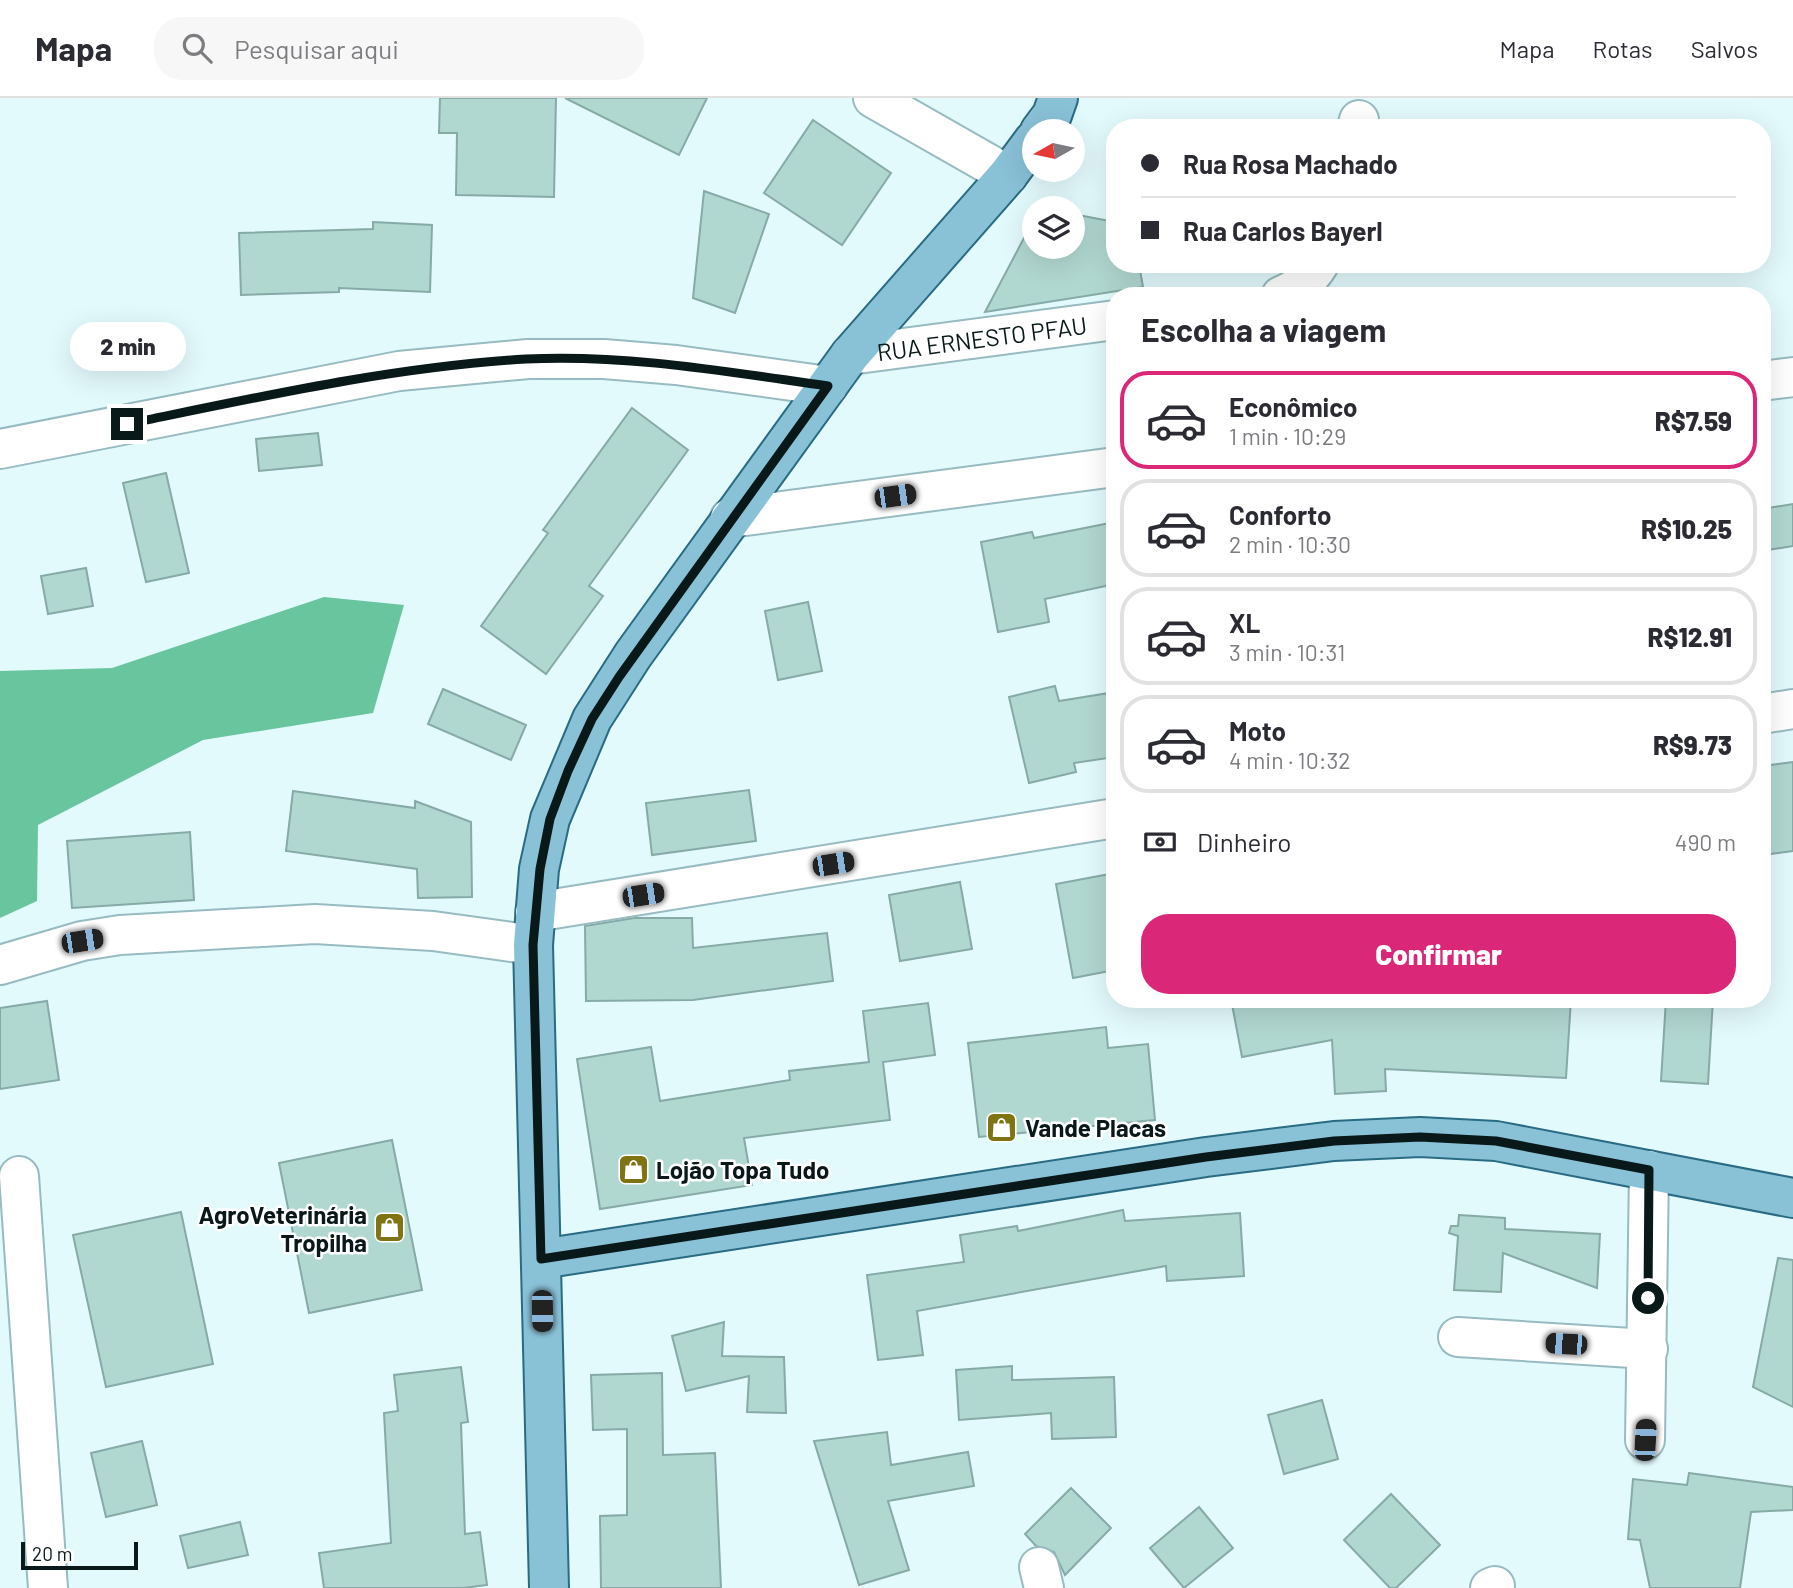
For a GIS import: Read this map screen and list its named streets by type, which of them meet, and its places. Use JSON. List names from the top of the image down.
{
  "streets": {
    "street": ["RUA ERNESTO PFAU"]
  },
  "places": {
    "shop": ["Vande Placas", "Lojão Topa Tudo", "AgroVeterinária Tropilha"]
  },
  "scale_bar": "20 m",
  "north": "left",
  "page": {
    "header": "Mapa",
    "search": "Pesquisar aqui",
    "nav": ["Mapa", "Rotas", "Salvos"],
    "banner": ["Rua Rosa Machado", "Rua Carlos Bayerl"],
    "heading": "Escolha a viagem",
    "bubble": "2 min",
    "list": [
      {
        "name": "Econômico",
        "note": "1 min · 10:29",
        "value": "R$7.59"
      },
      {
        "name": "Conforto",
        "note": "2 min · 10:30",
        "value": "R$10.25"
      },
      {
        "name": "XL",
        "note": "3 min · 10:31",
        "value": "R$12.91"
      },
      {
        "name": "Moto",
        "note": "4 min · 10:32",
        "value": "R$9.73"
      }
    ],
    "pay": ["Dinheiro", "490 m"],
    "buttons": "Confirmar",
    "scale": "20 m"
  }
}
